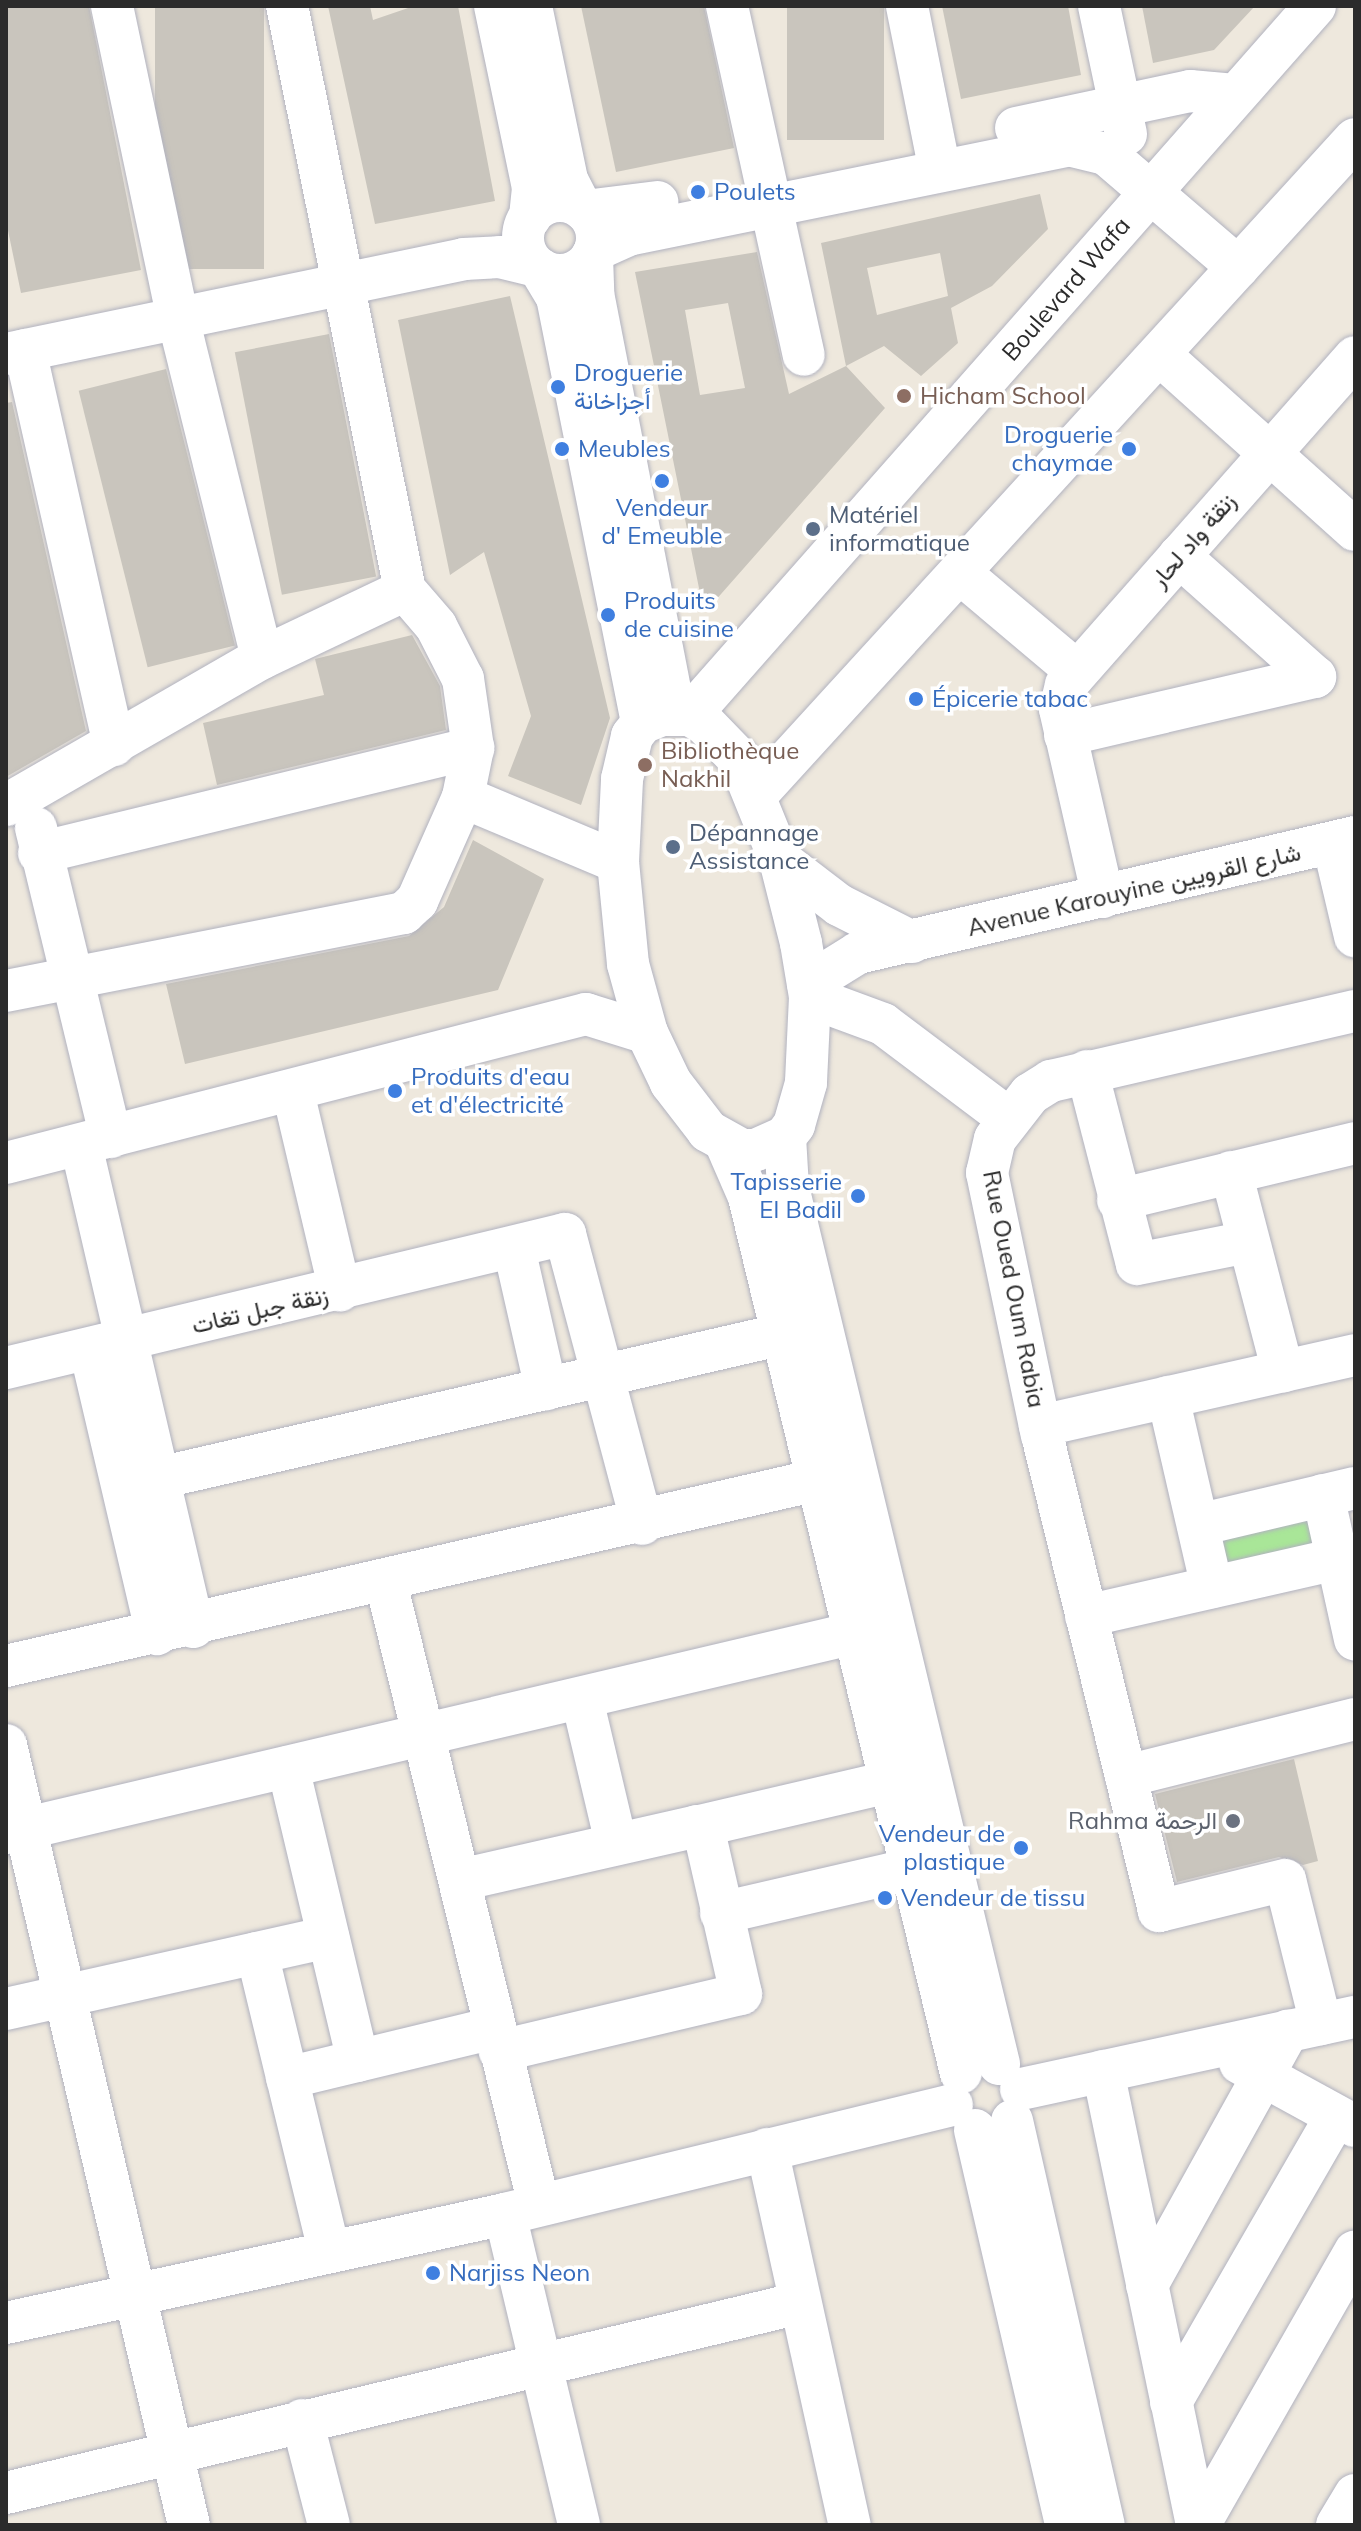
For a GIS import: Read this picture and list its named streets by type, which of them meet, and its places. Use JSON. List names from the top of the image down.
{
  "streets": {
    "street": [
      "Boulevard Wafa",
      "زنقة واد لحار",
      "Avenue Karouyine شارع القرويين",
      "Rue Oued Oum Rabia",
      "زنقة جبل تغات"
    ]
  },
  "crossings": [
    ["زنقة واد لحار", "Avenue Karouyine شارع القرويين"]
  ],
  "places": [
    "Poulets",
    "Droguerie أجزاخانة",
    "Hicham School",
    "Meubles",
    "Droguerie chaymae",
    "Vendeur d' Emeuble",
    "Matériel informatique",
    "Produits de cuisine",
    "Épicerie tabac",
    "Bibliothèque Nakhil",
    "Dépannage Assistance",
    "Produits d'eau et d'électricité",
    "Tapisserie El Badil",
    "Rahma الرحمة",
    "Vendeur de plastique",
    "Vendeur de tissu",
    "Narjiss Neon"
  ]
}
